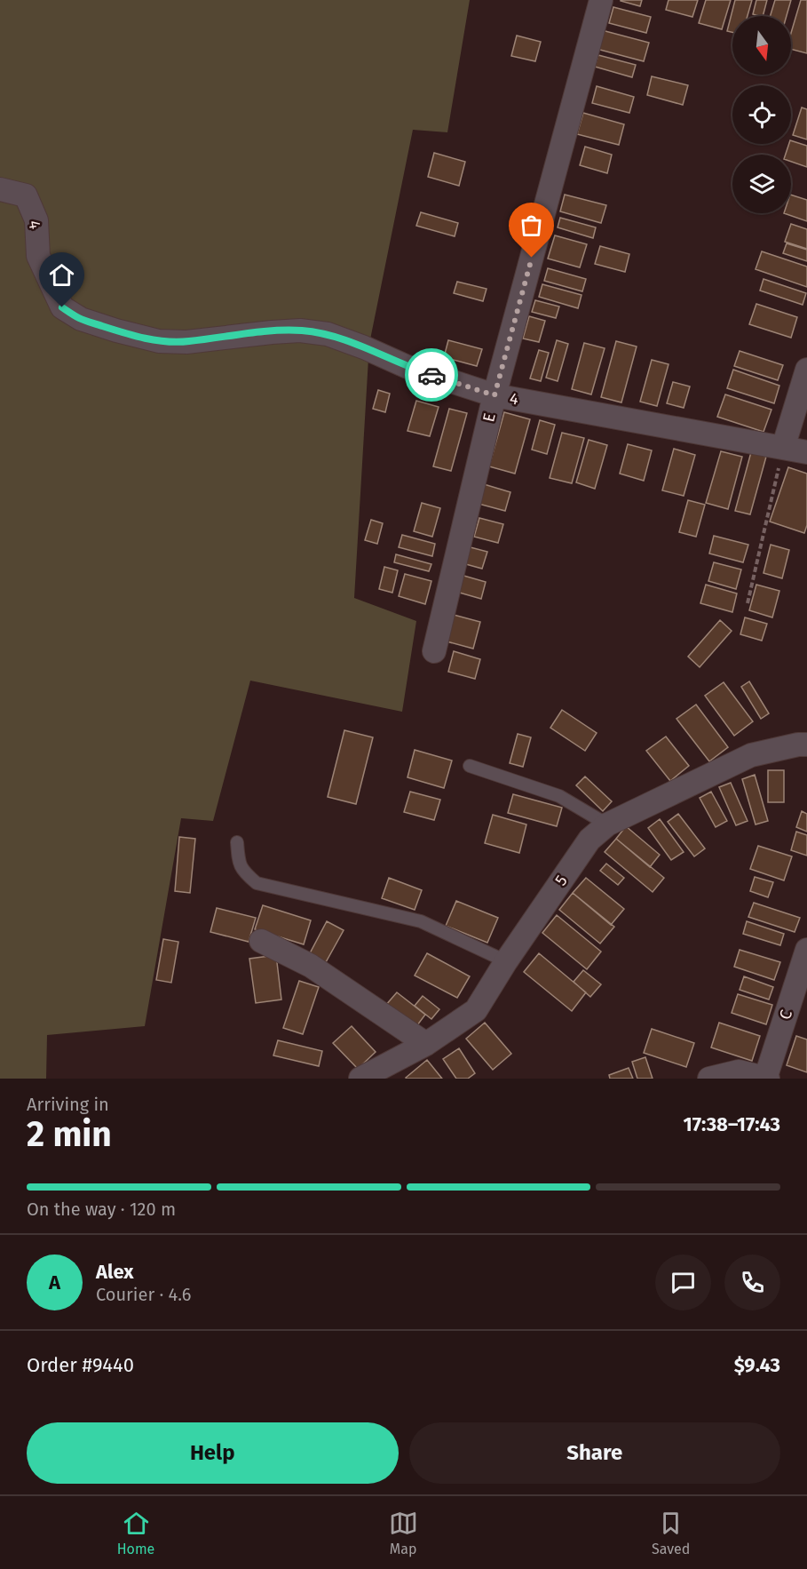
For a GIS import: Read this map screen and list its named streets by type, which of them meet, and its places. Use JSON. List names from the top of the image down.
{
  "streets": {
    "street": [
      "4",
      "E",
      "5",
      "C"
    ]
  },
  "crossings": [
    ["4", "E"]
  ],
  "north": "bottom",
  "page": {
    "heading": ["2 min", "Arriving in", "17:38–17:43"],
    "panel": [
      "Alex",
      "Courier · 4.6",
      "Order #9440",
      "$9.43"
    ],
    "bar": "On the way · 120 m",
    "round": "A",
    "buttons": ["Help", "Share"],
    "tabs": ["Home", "Map", "Saved"]
  }
}
